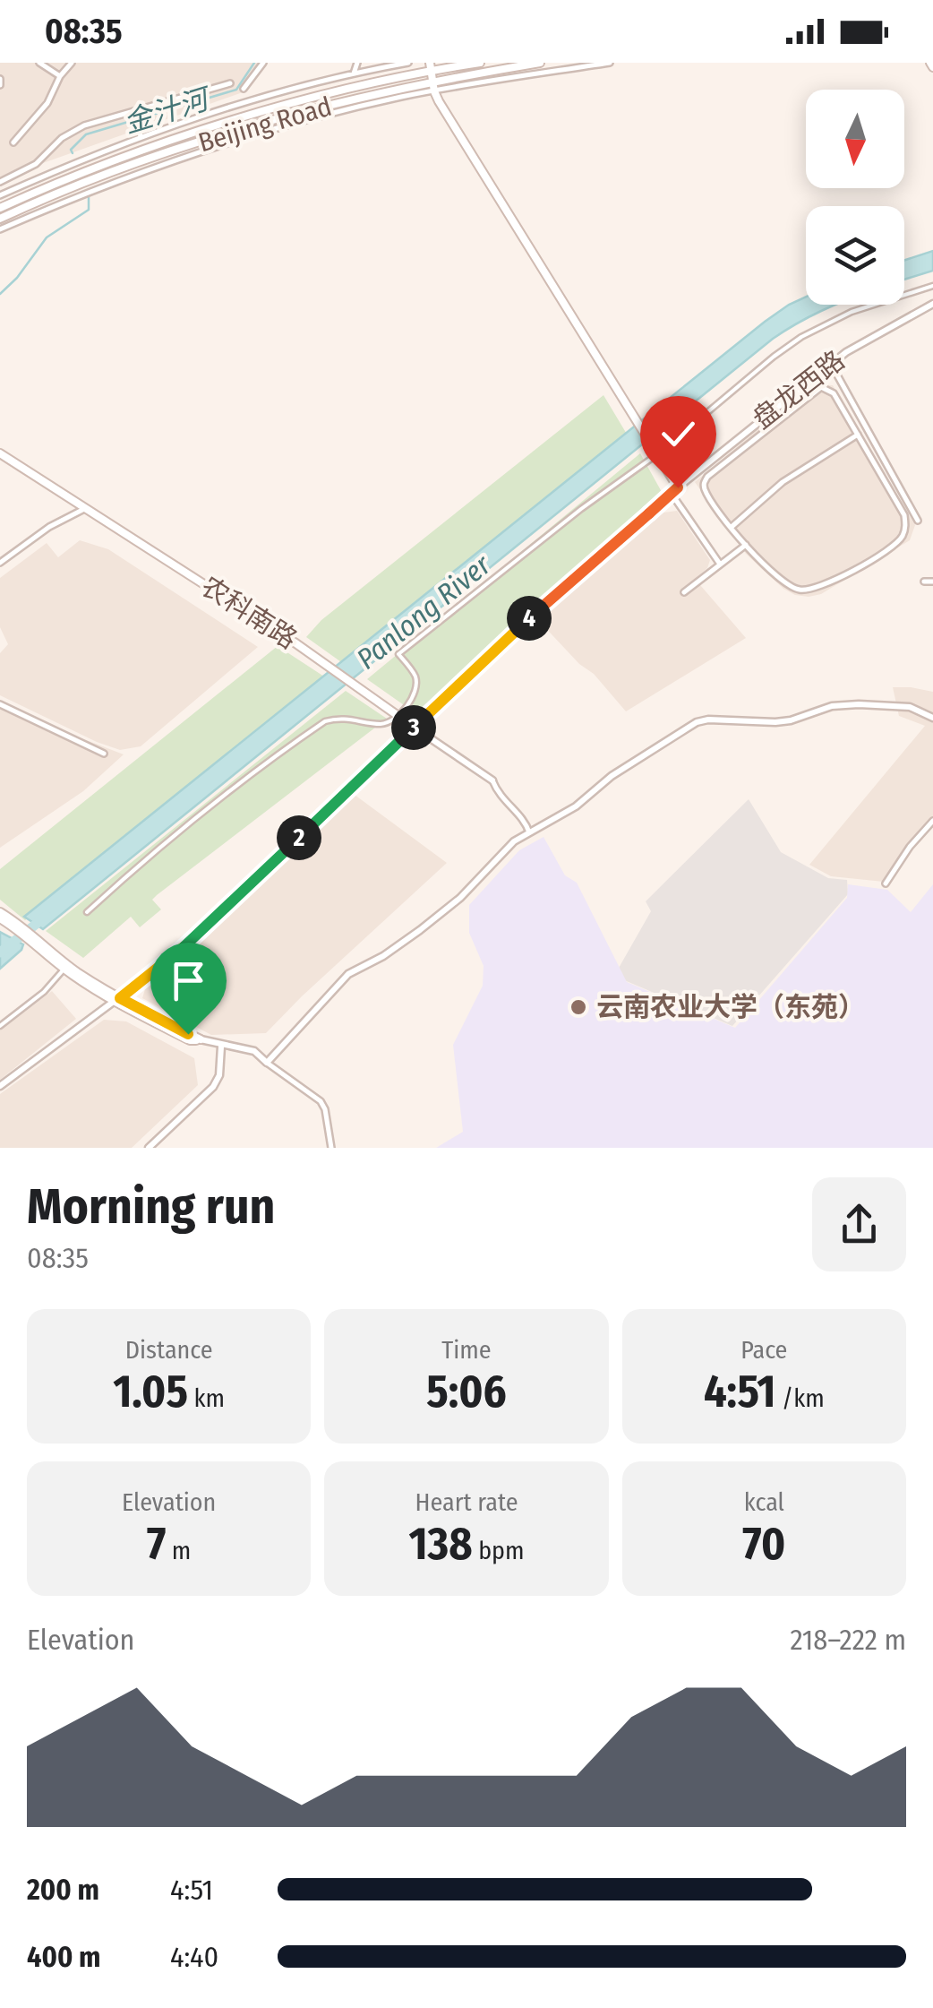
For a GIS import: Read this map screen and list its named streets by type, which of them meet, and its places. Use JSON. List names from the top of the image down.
{
  "streets": {
    "main road": ["Beijing Road", "农科南路"],
    "street": ["盘龙西路"]
  },
  "crossings": [
    ["盘龙西路", "农科南路"]
  ],
  "water": ["金汁河", "Panlong River"],
  "places": ["云南农业大学（东苑）"],
  "north": "bottom",
  "page": {
    "status": "08:35",
    "pins": ["4", "3", "2"],
    "heading": ["Morning run", "08:35"],
    "stats": [
      ["Distance", "1.05 km"],
      ["Time", "5:06"],
      ["Pace", "4:51 /km"],
      ["Elevation", "7 m"],
      ["Heart rate", "138 bpm"],
      ["kcal", "70"]
    ],
    "chart": ["Elevation", "218–222 m"],
    "list": [
      {
        "name": "200 m",
        "note": "4:51"
      },
      {
        "name": "400 m",
        "note": "4:40"
      }
    ]
  }
}
